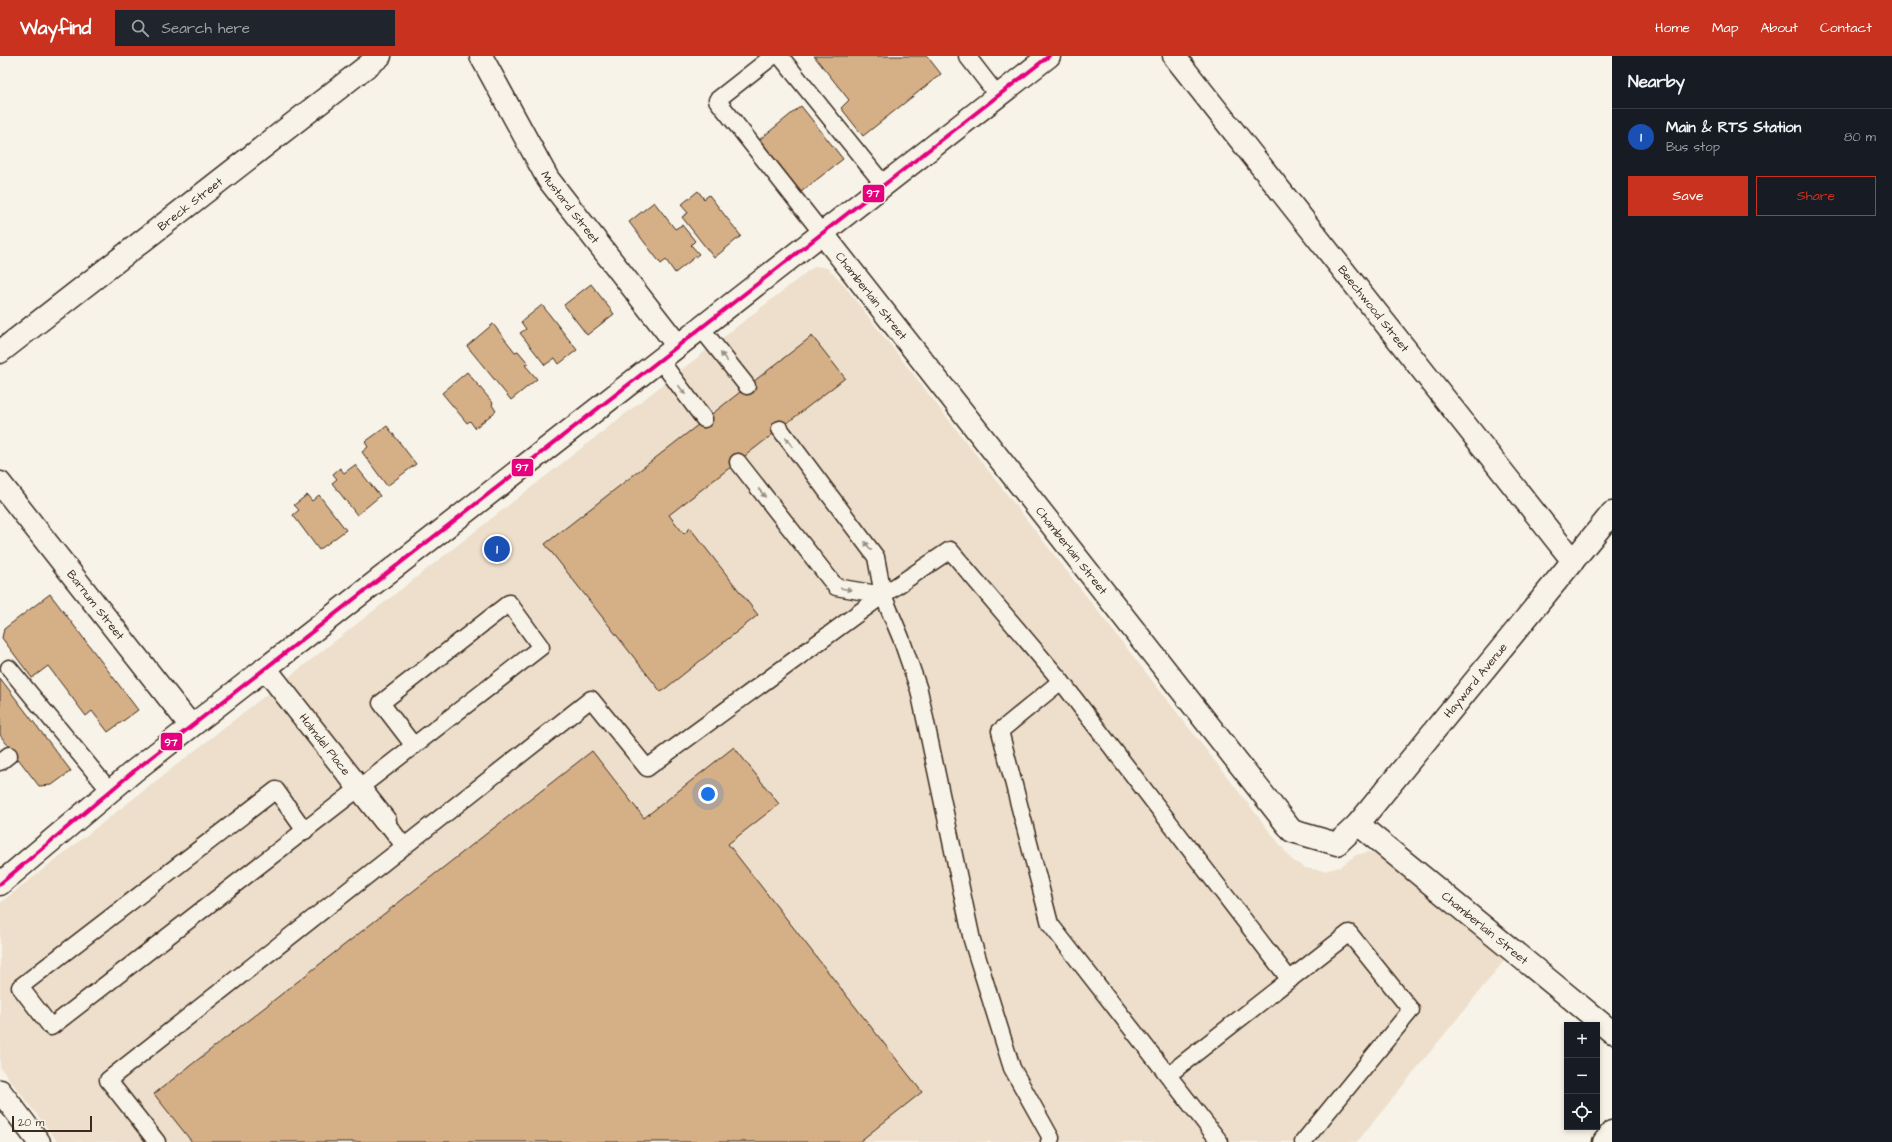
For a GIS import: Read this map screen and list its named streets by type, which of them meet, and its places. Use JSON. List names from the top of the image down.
{
  "streets": {
    "street": [
      "Breck Street",
      "Mustard Street",
      "Chamberlain Street",
      "Beechwood Street",
      "Barnum Street",
      "Hayward Avenue",
      "Holmdel Place"
    ]
  },
  "crossings": [
    ["Chamberlain Street", "Hayward Avenue"],
    ["Beechwood Street", "Hayward Avenue"]
  ],
  "lines": ["transit line 97"],
  "scale_bar": "20 m",
  "page": {
    "header": "Wayfind",
    "search": "Search here",
    "nav": [
      "Home",
      "Map",
      "About",
      "Contact"
    ],
    "heading": "Nearby",
    "list": [
      {
        "mark": "1",
        "name": "Main & RTS Station",
        "note": "Bus stop",
        "value": "80 m"
      }
    ],
    "buttons": ["Save", "Share"],
    "pins": "1",
    "map_buttons": ["+", "−"],
    "scale": "20 m"
  }
}
